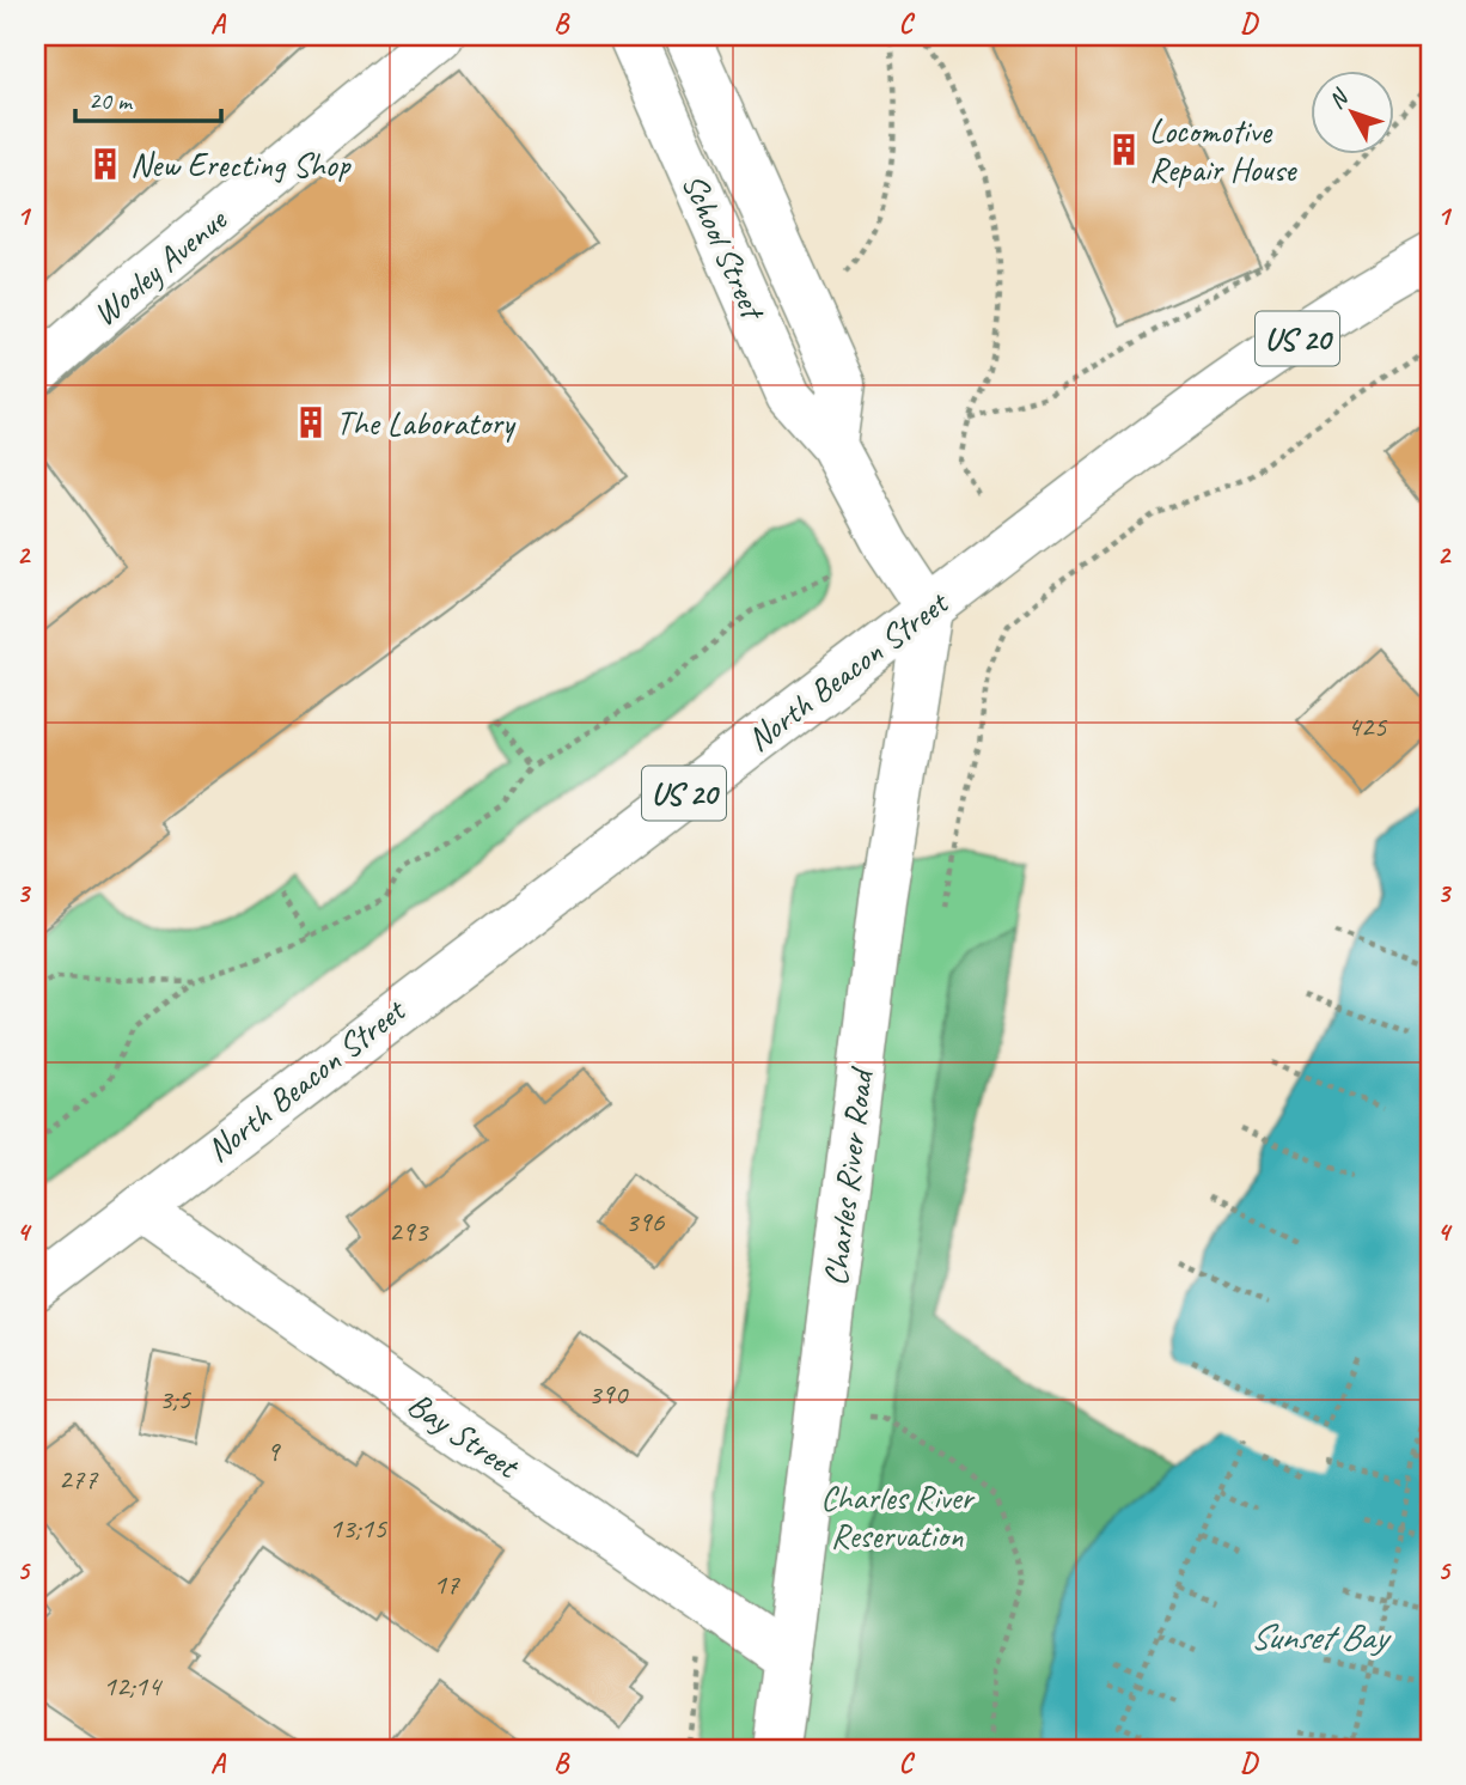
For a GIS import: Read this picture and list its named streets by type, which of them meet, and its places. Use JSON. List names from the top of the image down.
{
  "streets": {
    "street": [
      "School Street",
      "Wooley Avenue",
      "US 20",
      "North Beacon Street",
      "Charles River Road",
      "Bay Street"
    ]
  },
  "crossings": [
    ["School Street", "North Beacon Street"],
    ["School Street", "Charles River Road"],
    ["North Beacon Street", "Charles River Road"],
    ["North Beacon Street", "Bay Street"],
    ["Charles River Road", "Bay Street"]
  ],
  "water": ["Sunset Bay"],
  "parks": ["Charles River Reservation"],
  "places": {
    "building": ["Locomotive Repair House", "New Erecting Shop", "The Laboratory"]
  },
  "house_numbers": [
    "425",
    "396",
    "293",
    "390",
    "3;5",
    "9",
    "277",
    "13;15",
    "17",
    "12;14"
  ],
  "scale_bar": "20 m",
  "north": "top left",
  "grid": {
    "columns": [
      "A",
      "B",
      "C",
      "D"
    ],
    "rows": [
      "1",
      "2",
      "3",
      "4",
      "5"
    ]
  }
}
